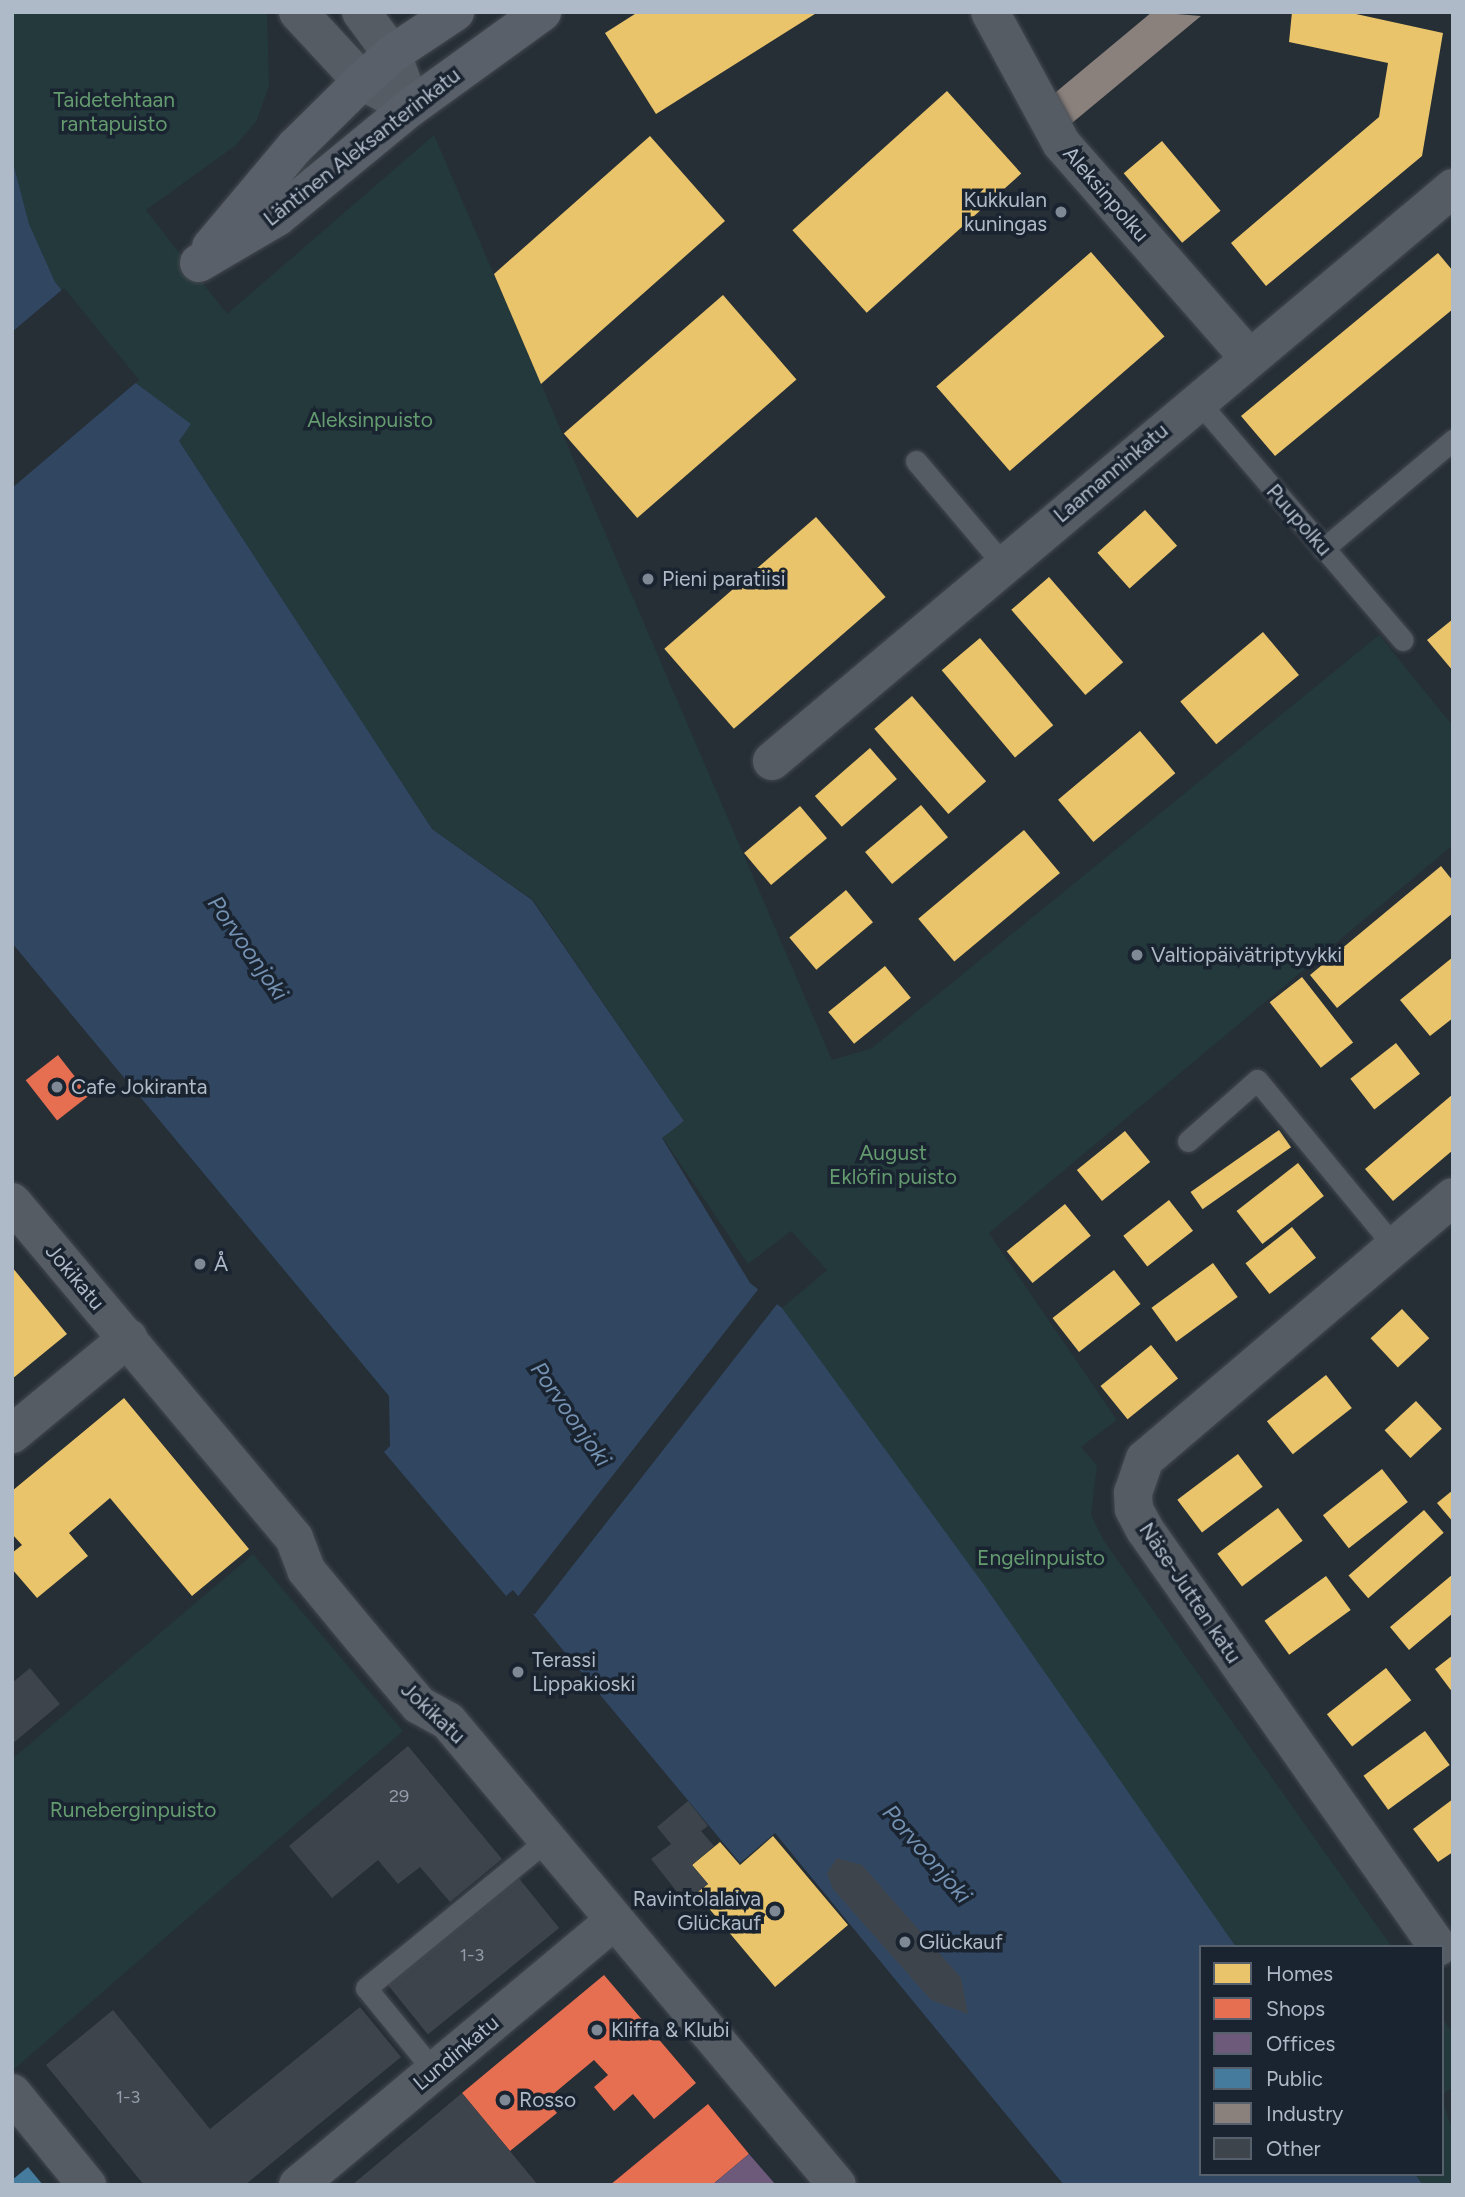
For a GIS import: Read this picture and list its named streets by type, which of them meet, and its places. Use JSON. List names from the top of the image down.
{
  "streets": {
    "main road": ["Läntinen Aleksanterinkatu"],
    "street": [
      "Aleksinpolku",
      "Laamanninkatu",
      "Jokikatu",
      "Näse-Jutten katu",
      "Lundinkatu"
    ],
    "lane": ["Puupolku"]
  },
  "crossings": [
    ["Aleksinpolku", "Laamanninkatu"],
    ["Laamanninkatu", "Puupolku"],
    ["Jokikatu", "Lundinkatu"]
  ],
  "water": ["Porvoonjoki"],
  "parks": [
    "Taidetehtaan rantapuisto",
    "Aleksinpuisto",
    "August Eklöfin puisto",
    "Engelinpuisto",
    "Runeberginpuisto"
  ],
  "places": [
    "Kukkulan kuningas",
    "Pieni paratiisi",
    "Valtiopäivätriptyykki",
    "Cafe Jokiranta",
    "Å",
    "Terassi Lippakioski",
    "Ravintolalaiva Glückauf",
    "Glückauf",
    "Kliffa & Klubi",
    "Rosso"
  ],
  "house_numbers": ["29", "1-3", "1-3"],
  "legend": [
    "Homes",
    "Shops",
    "Offices",
    "Public",
    "Industry",
    "Other"
  ]
}
